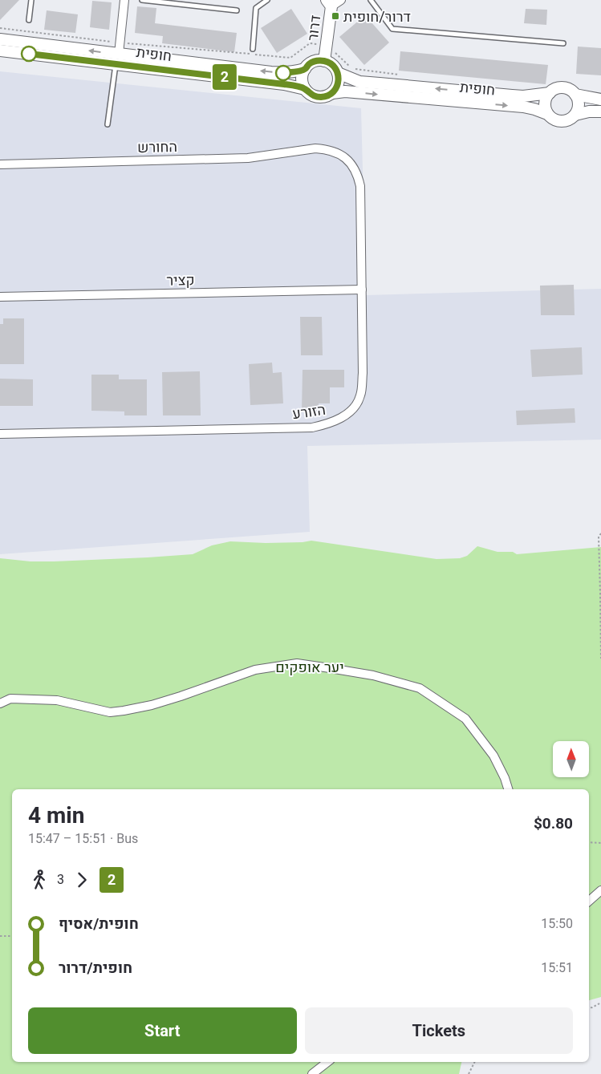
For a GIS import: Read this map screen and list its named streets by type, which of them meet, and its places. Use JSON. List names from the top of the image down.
{
  "streets": {
    "main road": ["דרור", "חופית"],
    "street": ["החורש", "קציר", "הזורע"]
  },
  "crossings": [
    ["דרור", "חופית"],
    ["החורש", "הזורע"],
    ["קציר", "הזורע"]
  ],
  "parks": ["יער אופקים"],
  "places": {
    "transit": ["דרור/חופית"]
  },
  "lines": ["bus line 2"],
  "north": "top",
  "page": {
    "on_map": "2",
    "heading": ["4 min", "15:47 – 15:51 · Bus", "$0.80"],
    "legs": ["3", "2"],
    "list": [
      {
        "name": "חופית/אסיף",
        "value": "15:50"
      },
      {
        "name": "חופית/דרור",
        "value": "15:51"
      }
    ],
    "buttons": ["Start", "Tickets"]
  }
}
